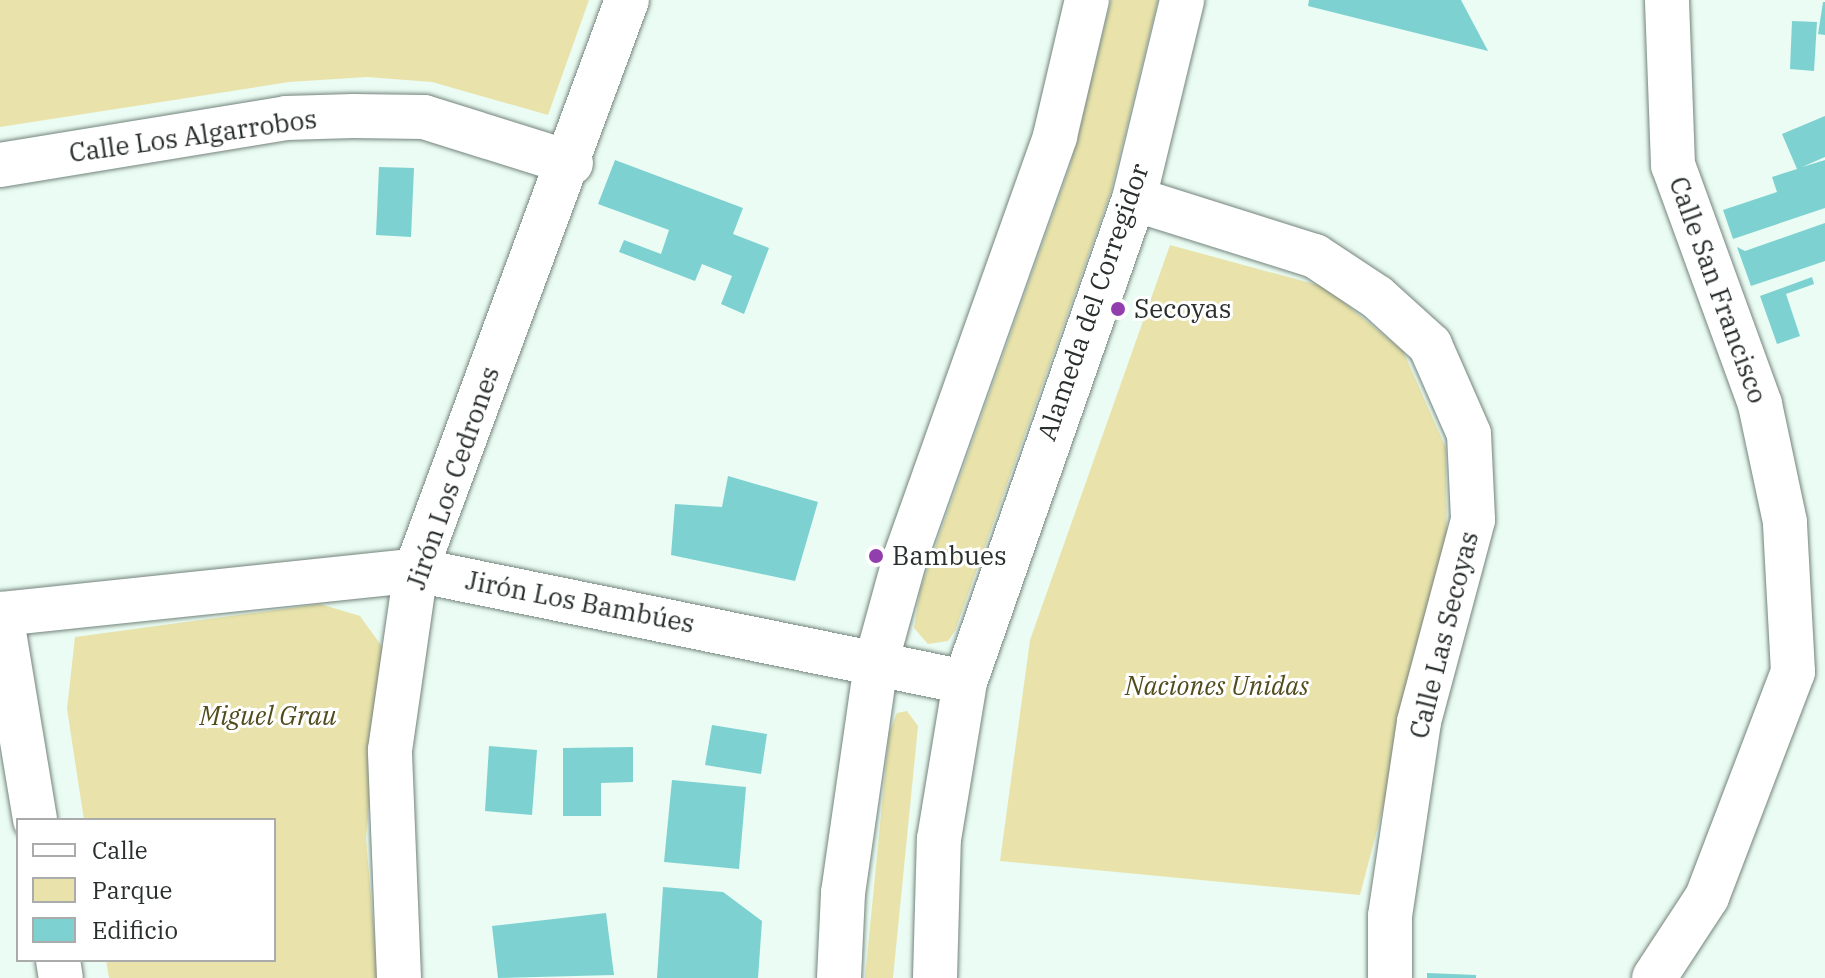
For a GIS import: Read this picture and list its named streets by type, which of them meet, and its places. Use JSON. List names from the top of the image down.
{
  "streets": {
    "street": [
      "Calle Los Algarrobos",
      "Calle San Francisco",
      "Alameda del Corregidor",
      "Jirón Los Cedrones",
      "Jirón Los Bambúes",
      "Calle Las Secoyas"
    ]
  },
  "crossings": [
    ["Calle Los Algarrobos", "Jirón Los Cedrones"],
    ["Alameda del Corregidor", "Jirón Los Bambúes"],
    ["Alameda del Corregidor", "Calle Las Secoyas"],
    ["Jirón Los Cedrones", "Jirón Los Bambúes"]
  ],
  "parks": ["Naciones Unidas", "Miguel Grau"],
  "places": ["Secoyas", "Bambues"],
  "legend": ["Calle", "Parque", "Edificio"]
}
